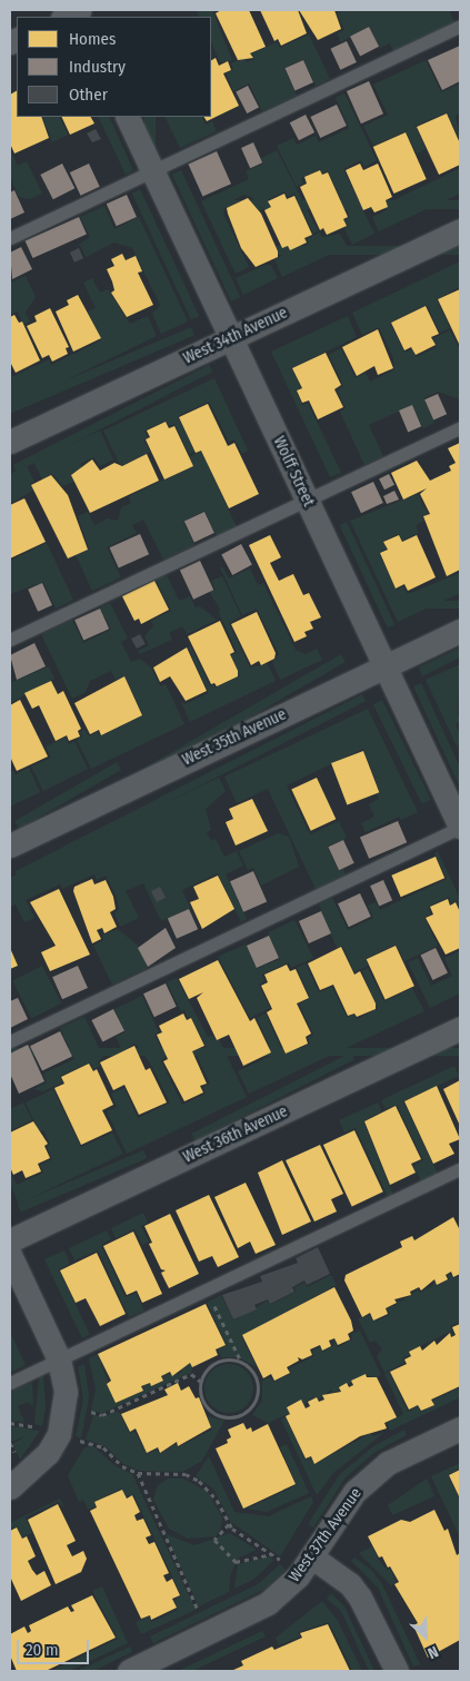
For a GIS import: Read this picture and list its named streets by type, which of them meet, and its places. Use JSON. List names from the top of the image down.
{
  "streets": {
    "street": [
      "West 34th Avenue",
      "Wolff Street",
      "West 35th Avenue",
      "West 36th Avenue",
      "West 37th Avenue"
    ]
  },
  "crossings": [
    ["West 34th Avenue", "Wolff Street"],
    ["Wolff Street", "West 35th Avenue"]
  ],
  "legend": ["Homes", "Industry", "Other"],
  "scale_bar": "20 m",
  "north": "bottom right"
}
